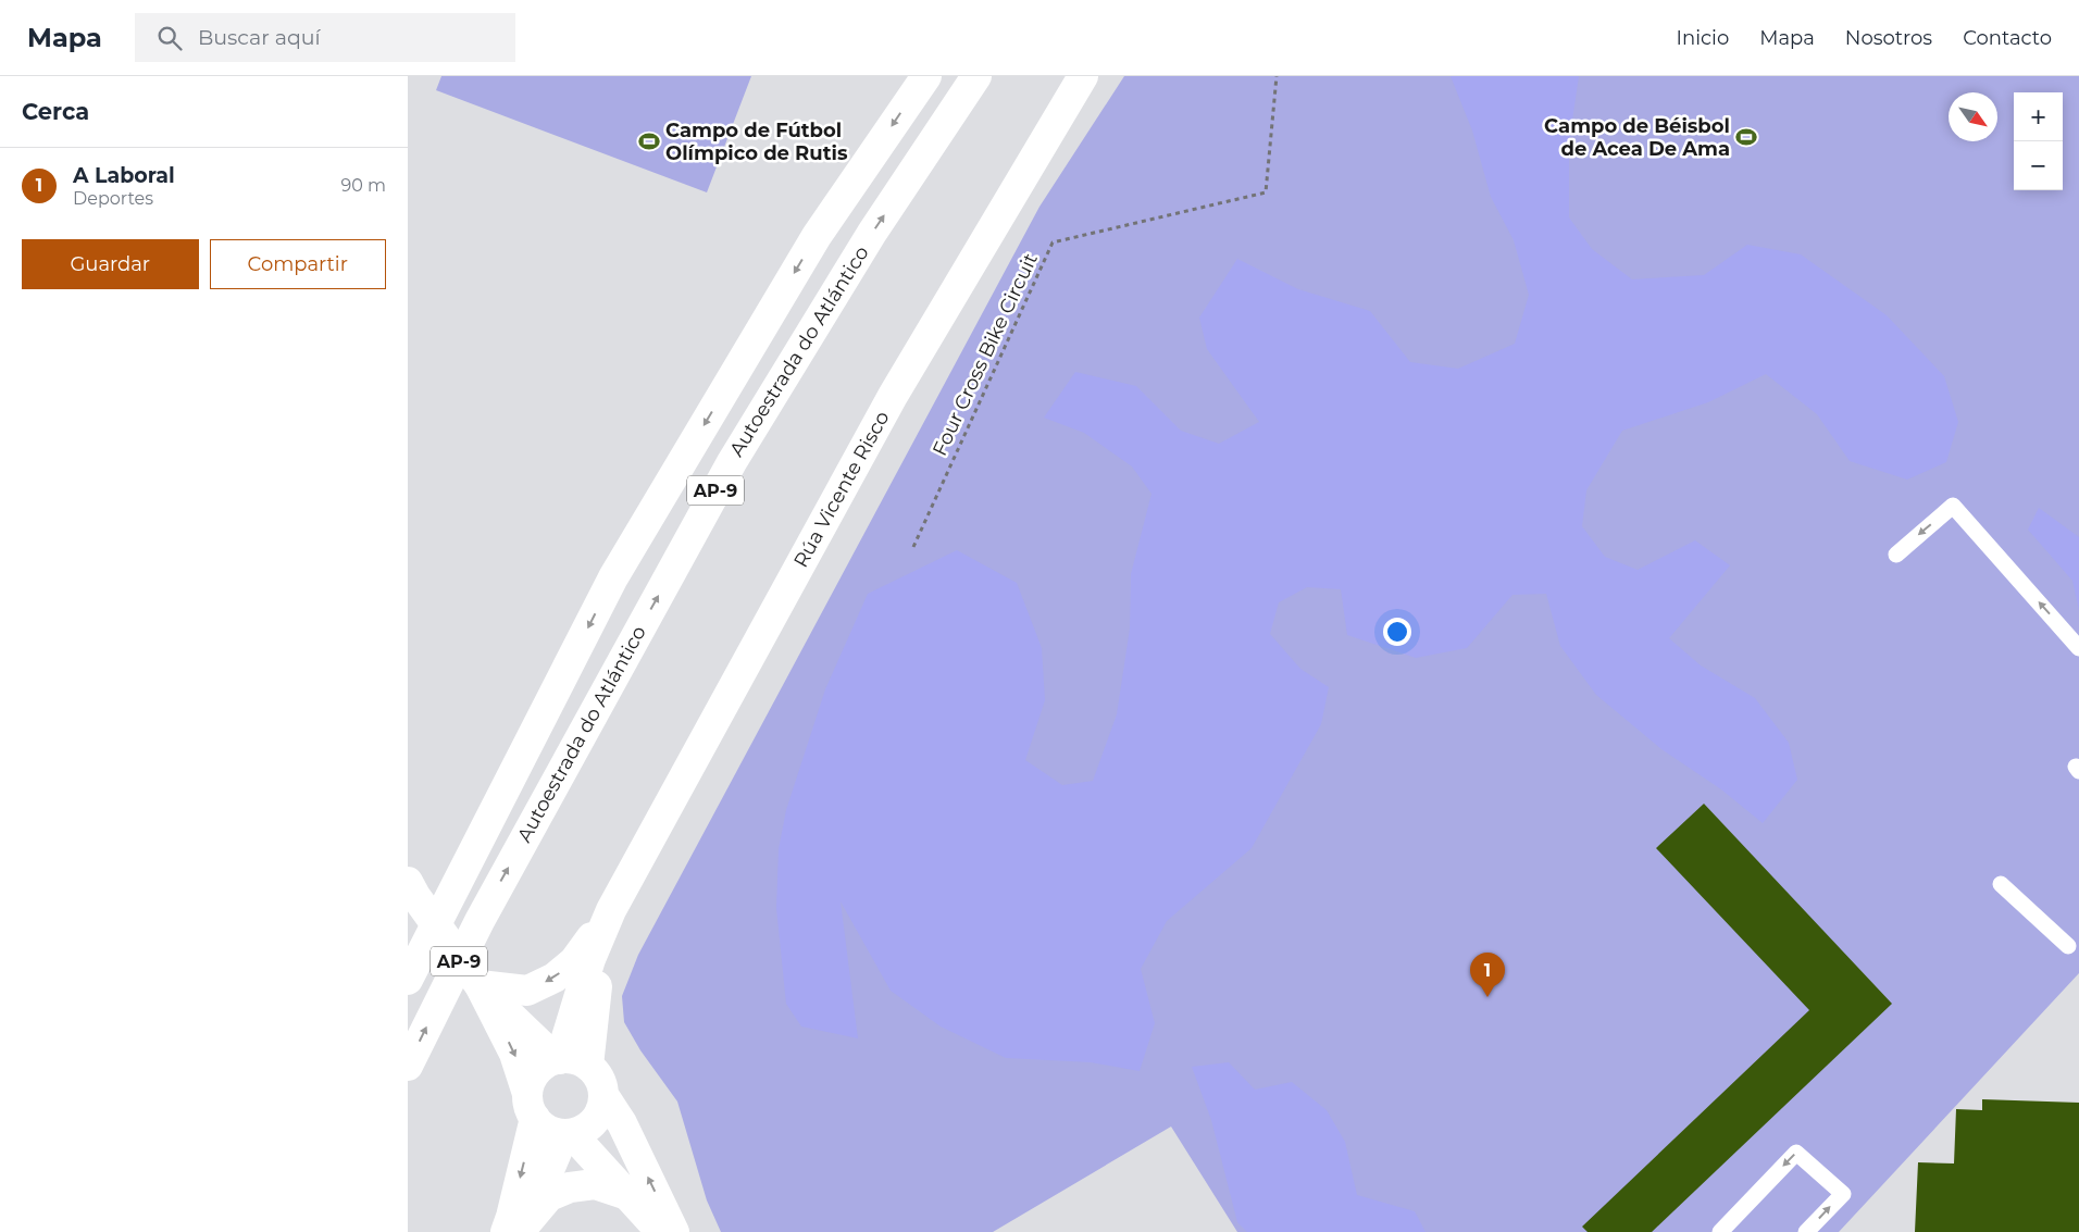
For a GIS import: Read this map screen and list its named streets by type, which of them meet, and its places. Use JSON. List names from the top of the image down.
{
  "streets": {
    "main road": ["Autoestrada do Atlántico", "Rúa Vicente Risco", "AP-9"],
    "path": ["Four Cross Bike Circuit"]
  },
  "places": {
    "sports": ["Campo de Béisbol de Acea De Ama", "Campo de Fútbol Olímpico de Rutis"]
  },
  "north": "bottom right",
  "page": {
    "header": "Mapa",
    "search": "Buscar aquí",
    "nav": [
      "Inicio",
      "Mapa",
      "Nosotros",
      "Contacto"
    ],
    "heading": "Cerca",
    "map_buttons": ["+", "−"],
    "list": [
      {
        "mark": "1",
        "name": "A Laboral",
        "note": "Deportes",
        "value": "90 m"
      }
    ],
    "buttons": ["Guardar", "Compartir"],
    "pins": "1"
  }
}
